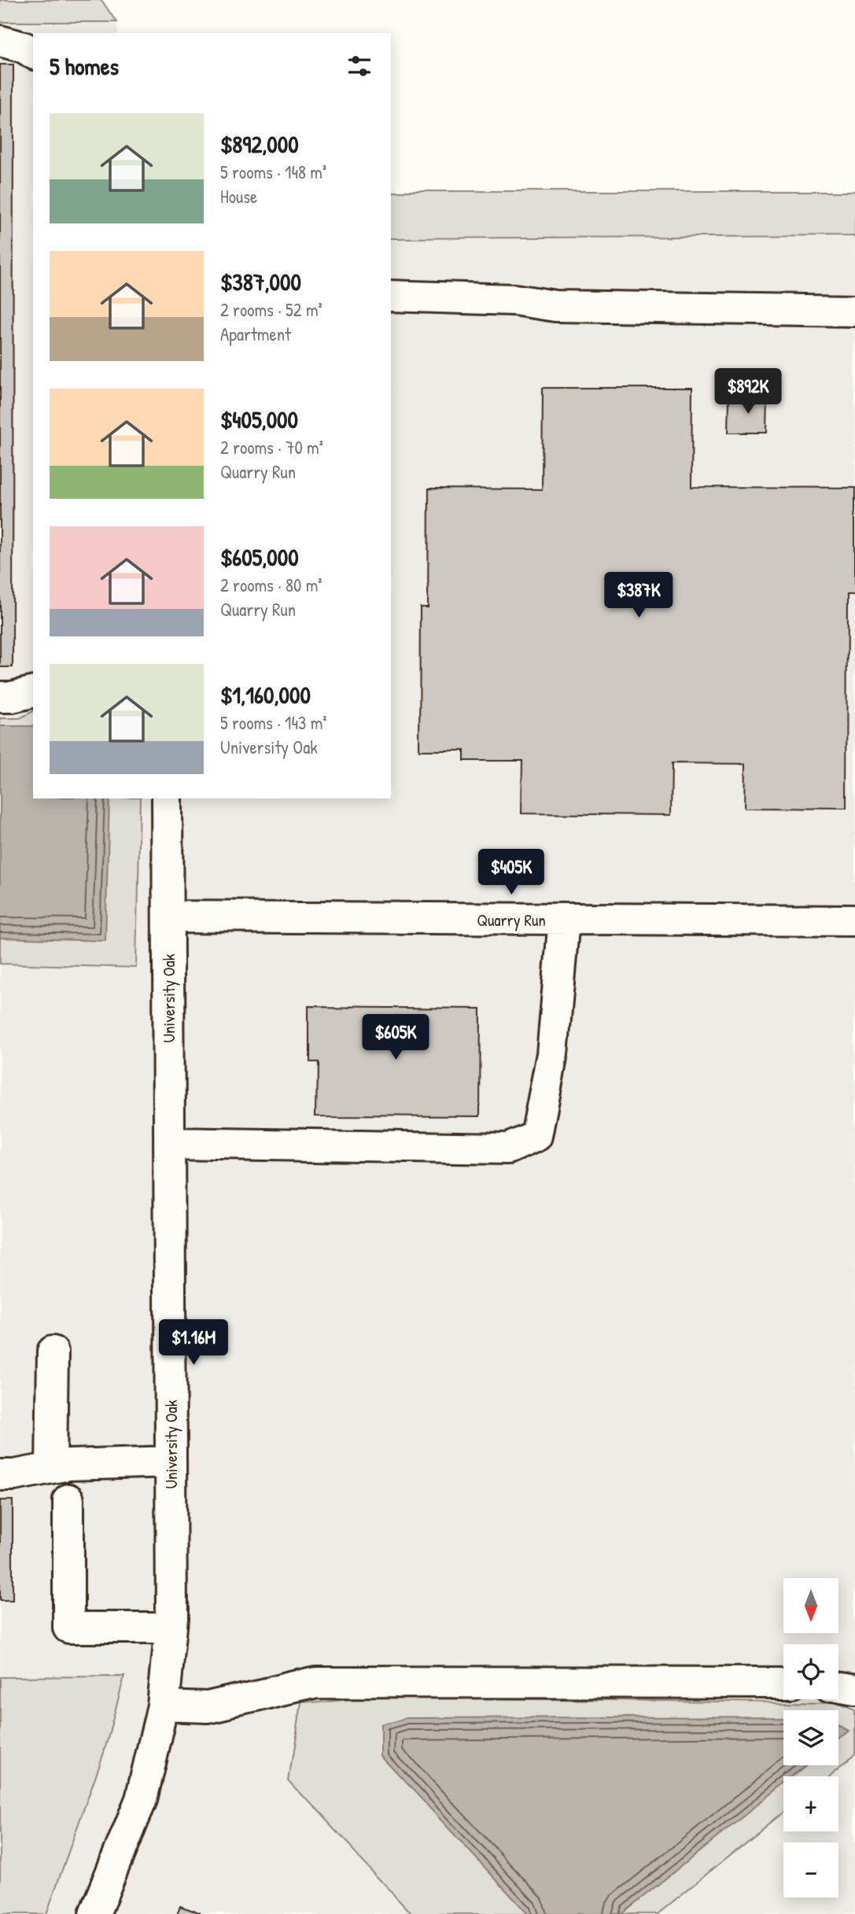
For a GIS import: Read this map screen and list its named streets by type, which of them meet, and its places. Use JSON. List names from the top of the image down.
{
  "streets": {
    "street": ["Quarry Run", "University Oak"]
  },
  "crossings": [
    ["Quarry Run", "University Oak"]
  ],
  "north": "bottom",
  "page": {
    "heading": "5 homes",
    "list": [
      {
        "name": "$892,000",
        "note": "5 rooms · 148 m² · House"
      },
      {
        "name": "$387,000",
        "note": "2 rooms · 52 m² · Apartment"
      },
      {
        "name": "$405,000",
        "note": "2 rooms · 70 m² · Quarry Run"
      },
      {
        "name": "$605,000",
        "note": "2 rooms · 80 m² · Quarry Run"
      },
      {
        "name": "$1,160,000",
        "note": "5 rooms · 143 m² · University Oak"
      }
    ],
    "price": [
      "$892K",
      "$387K",
      "$405K",
      "$605K",
      "$1.16M"
    ],
    "map_buttons": ["+", "−"]
  }
}
